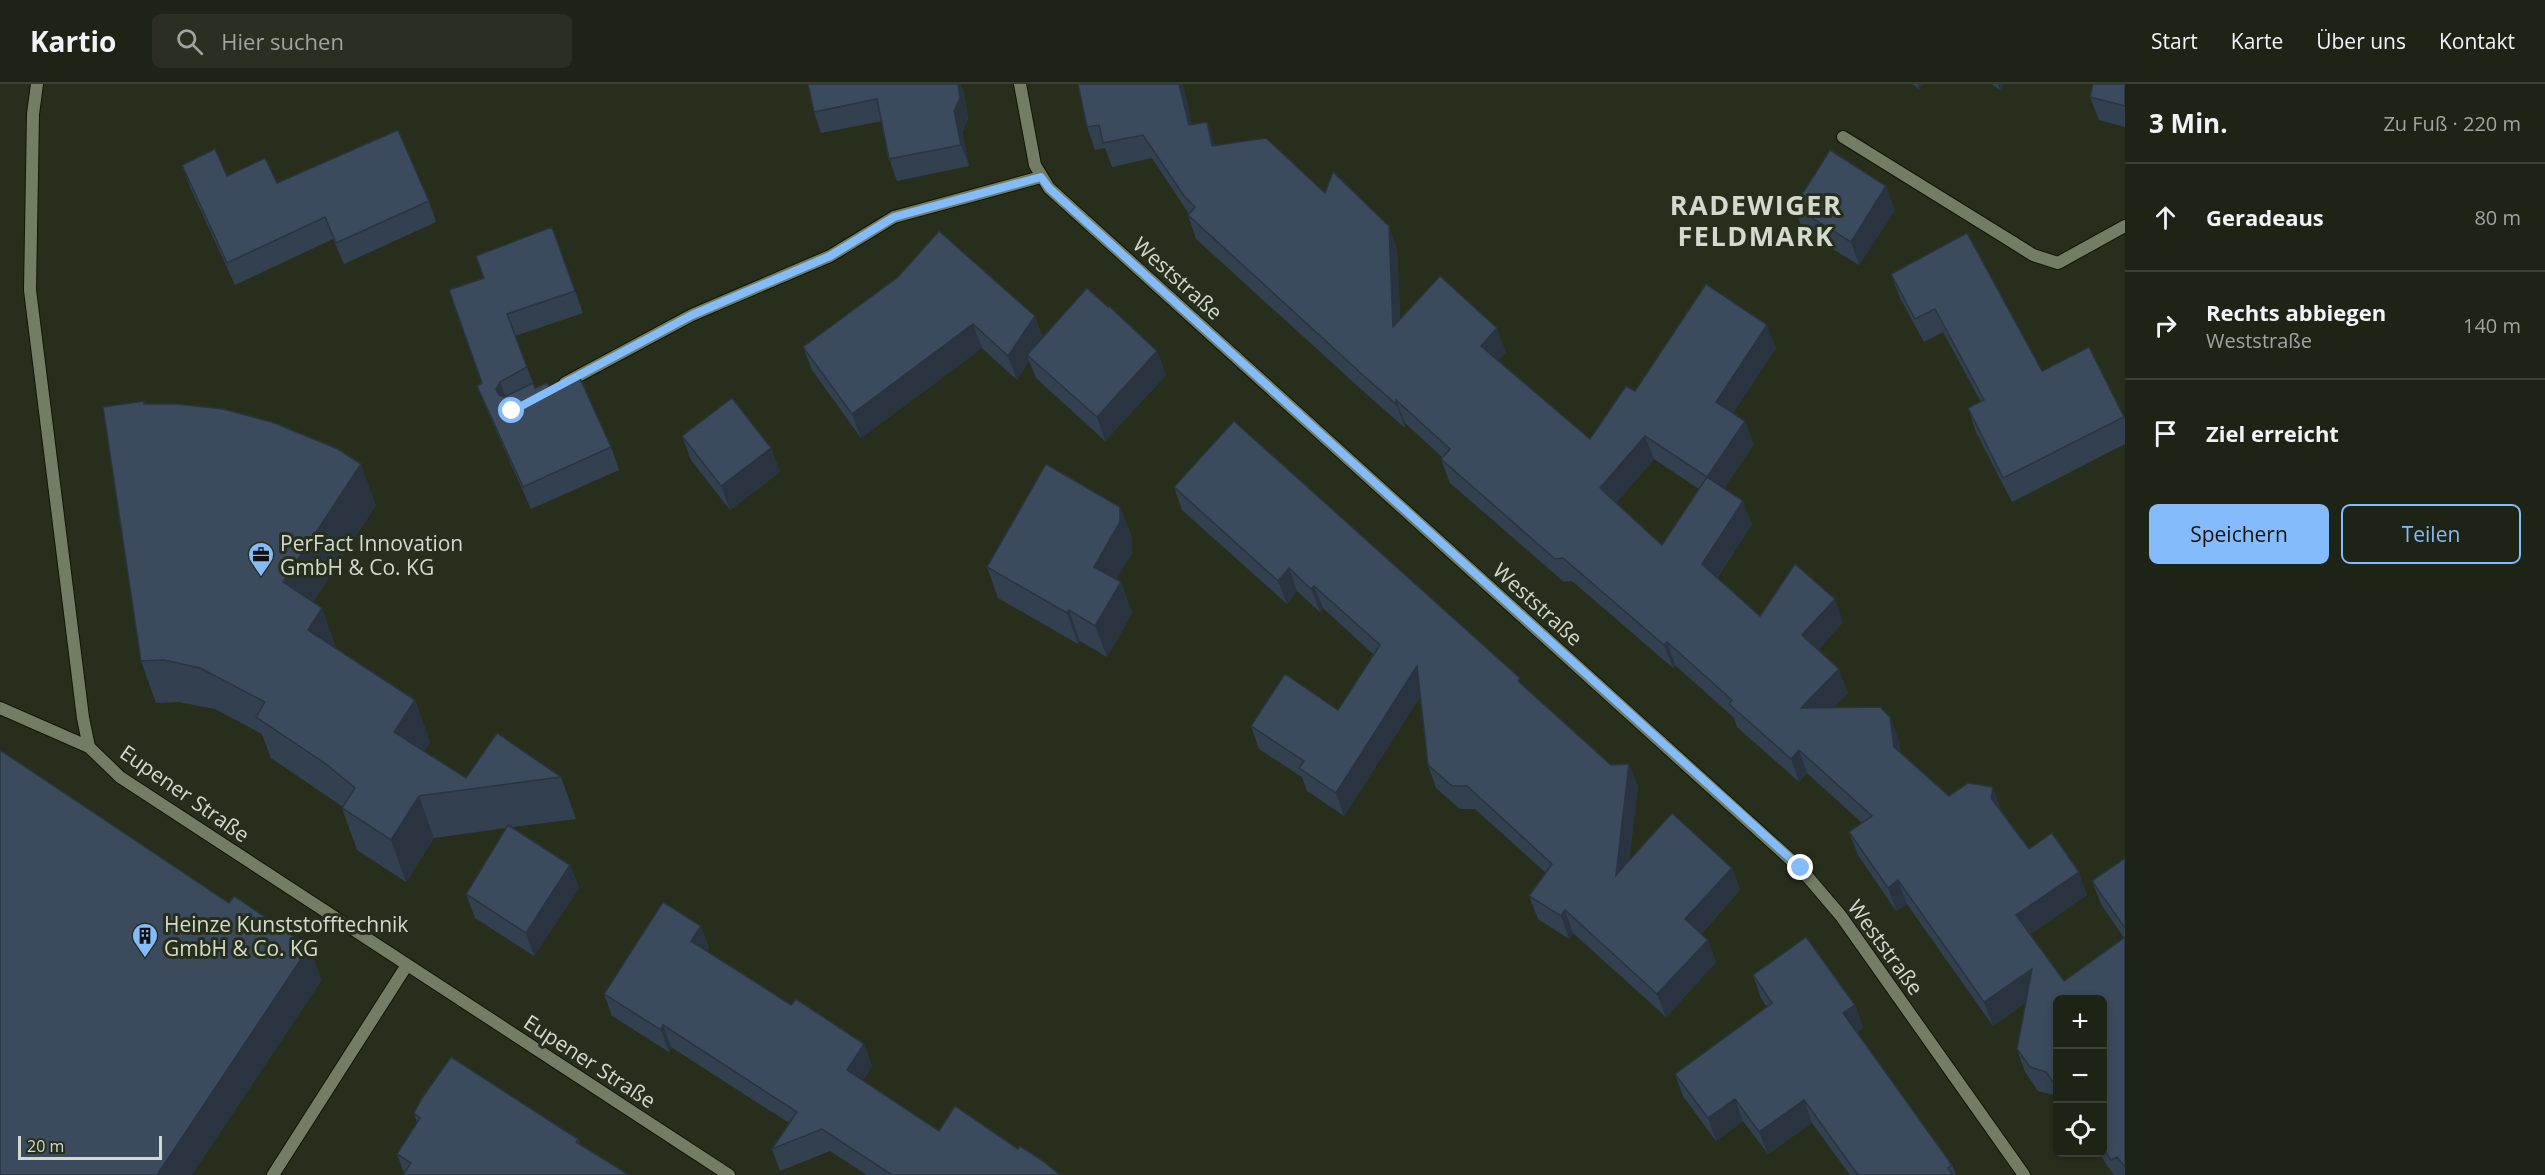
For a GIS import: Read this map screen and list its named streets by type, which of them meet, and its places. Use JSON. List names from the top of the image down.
{
  "streets": {
    "street": ["Weststraße", "Eupener Straße"]
  },
  "districts": ["RADEWIGER FELDMARK"],
  "places": {
    "office": ["PerFact Innovation GmbH & Co. KG"],
    "building": ["Heinze Kunststofftechnik GmbH & Co. KG"]
  },
  "scale_bar": "20 m",
  "page": {
    "header": "Kartio",
    "search": "Hier suchen",
    "nav": [
      "Start",
      "Karte",
      "Über uns",
      "Kontakt"
    ],
    "heading": ["3 Min.", "Zu Fuß · 220 m"],
    "list": [
      ["Geradeaus", "80 m"],
      ["Rechts abbiegen", "Weststraße", "140 m"],
      "Ziel erreicht"
    ],
    "buttons": ["Speichern", "Teilen"],
    "map_buttons": ["+", "−"],
    "scale": "20 m"
  }
}
